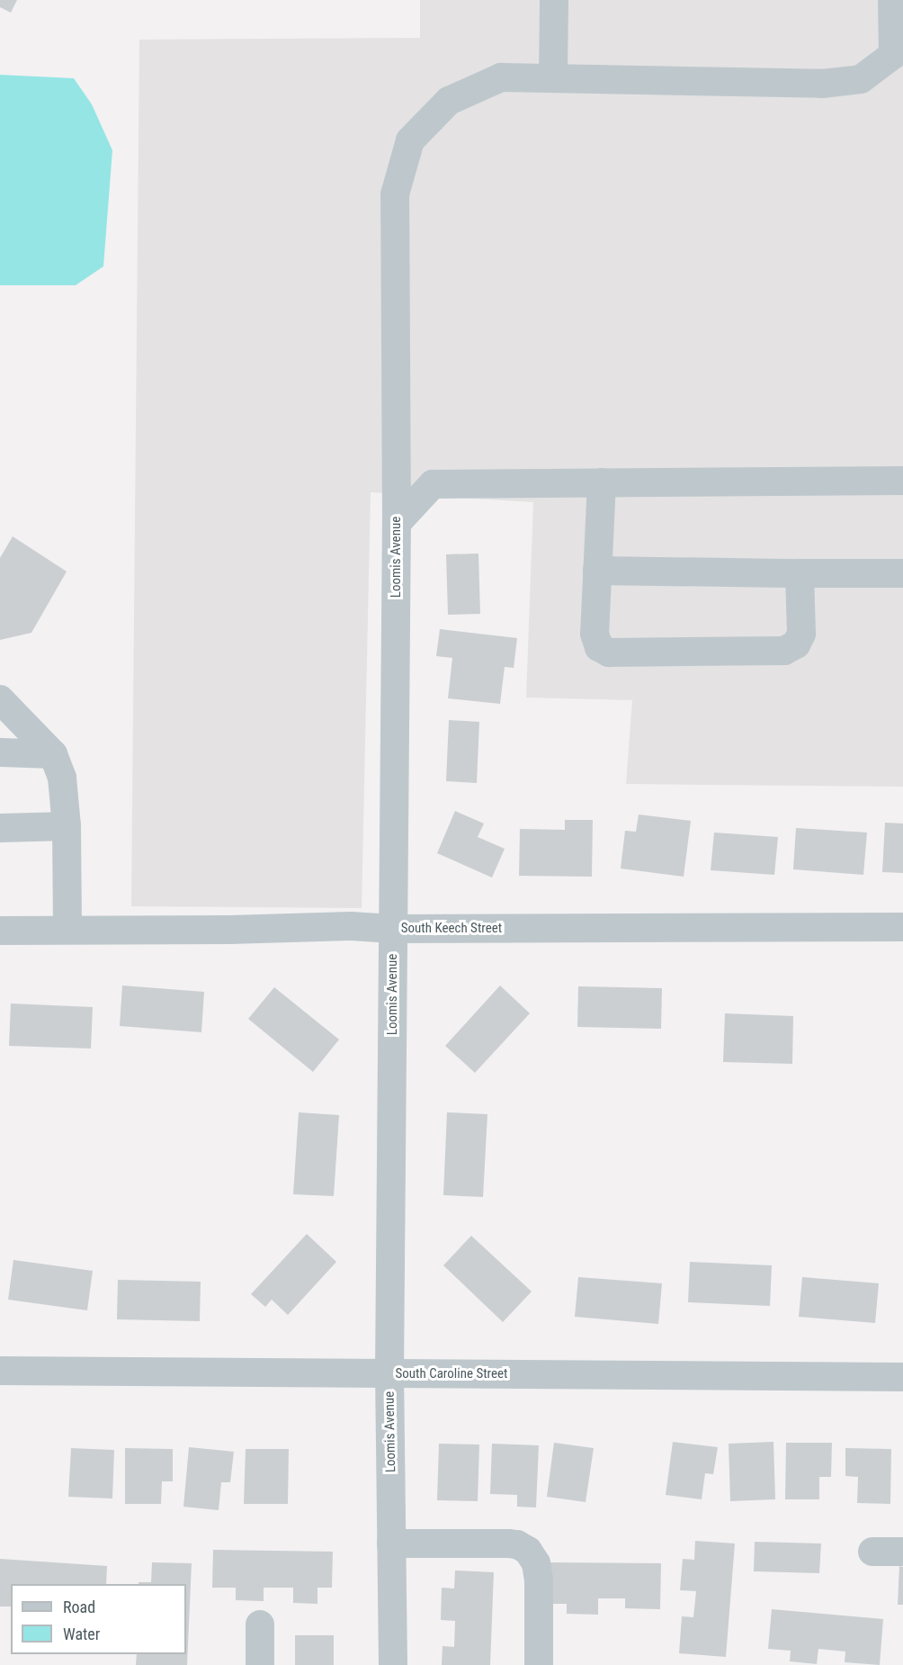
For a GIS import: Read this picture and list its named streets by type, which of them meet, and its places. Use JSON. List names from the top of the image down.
{
  "streets": {
    "street": ["Loomis Avenue", "South Keech Street", "South Caroline Street"]
  },
  "crossings": [
    ["Loomis Avenue", "South Keech Street"],
    ["Loomis Avenue", "South Caroline Street"]
  ],
  "legend": ["Road", "Water"]
}
